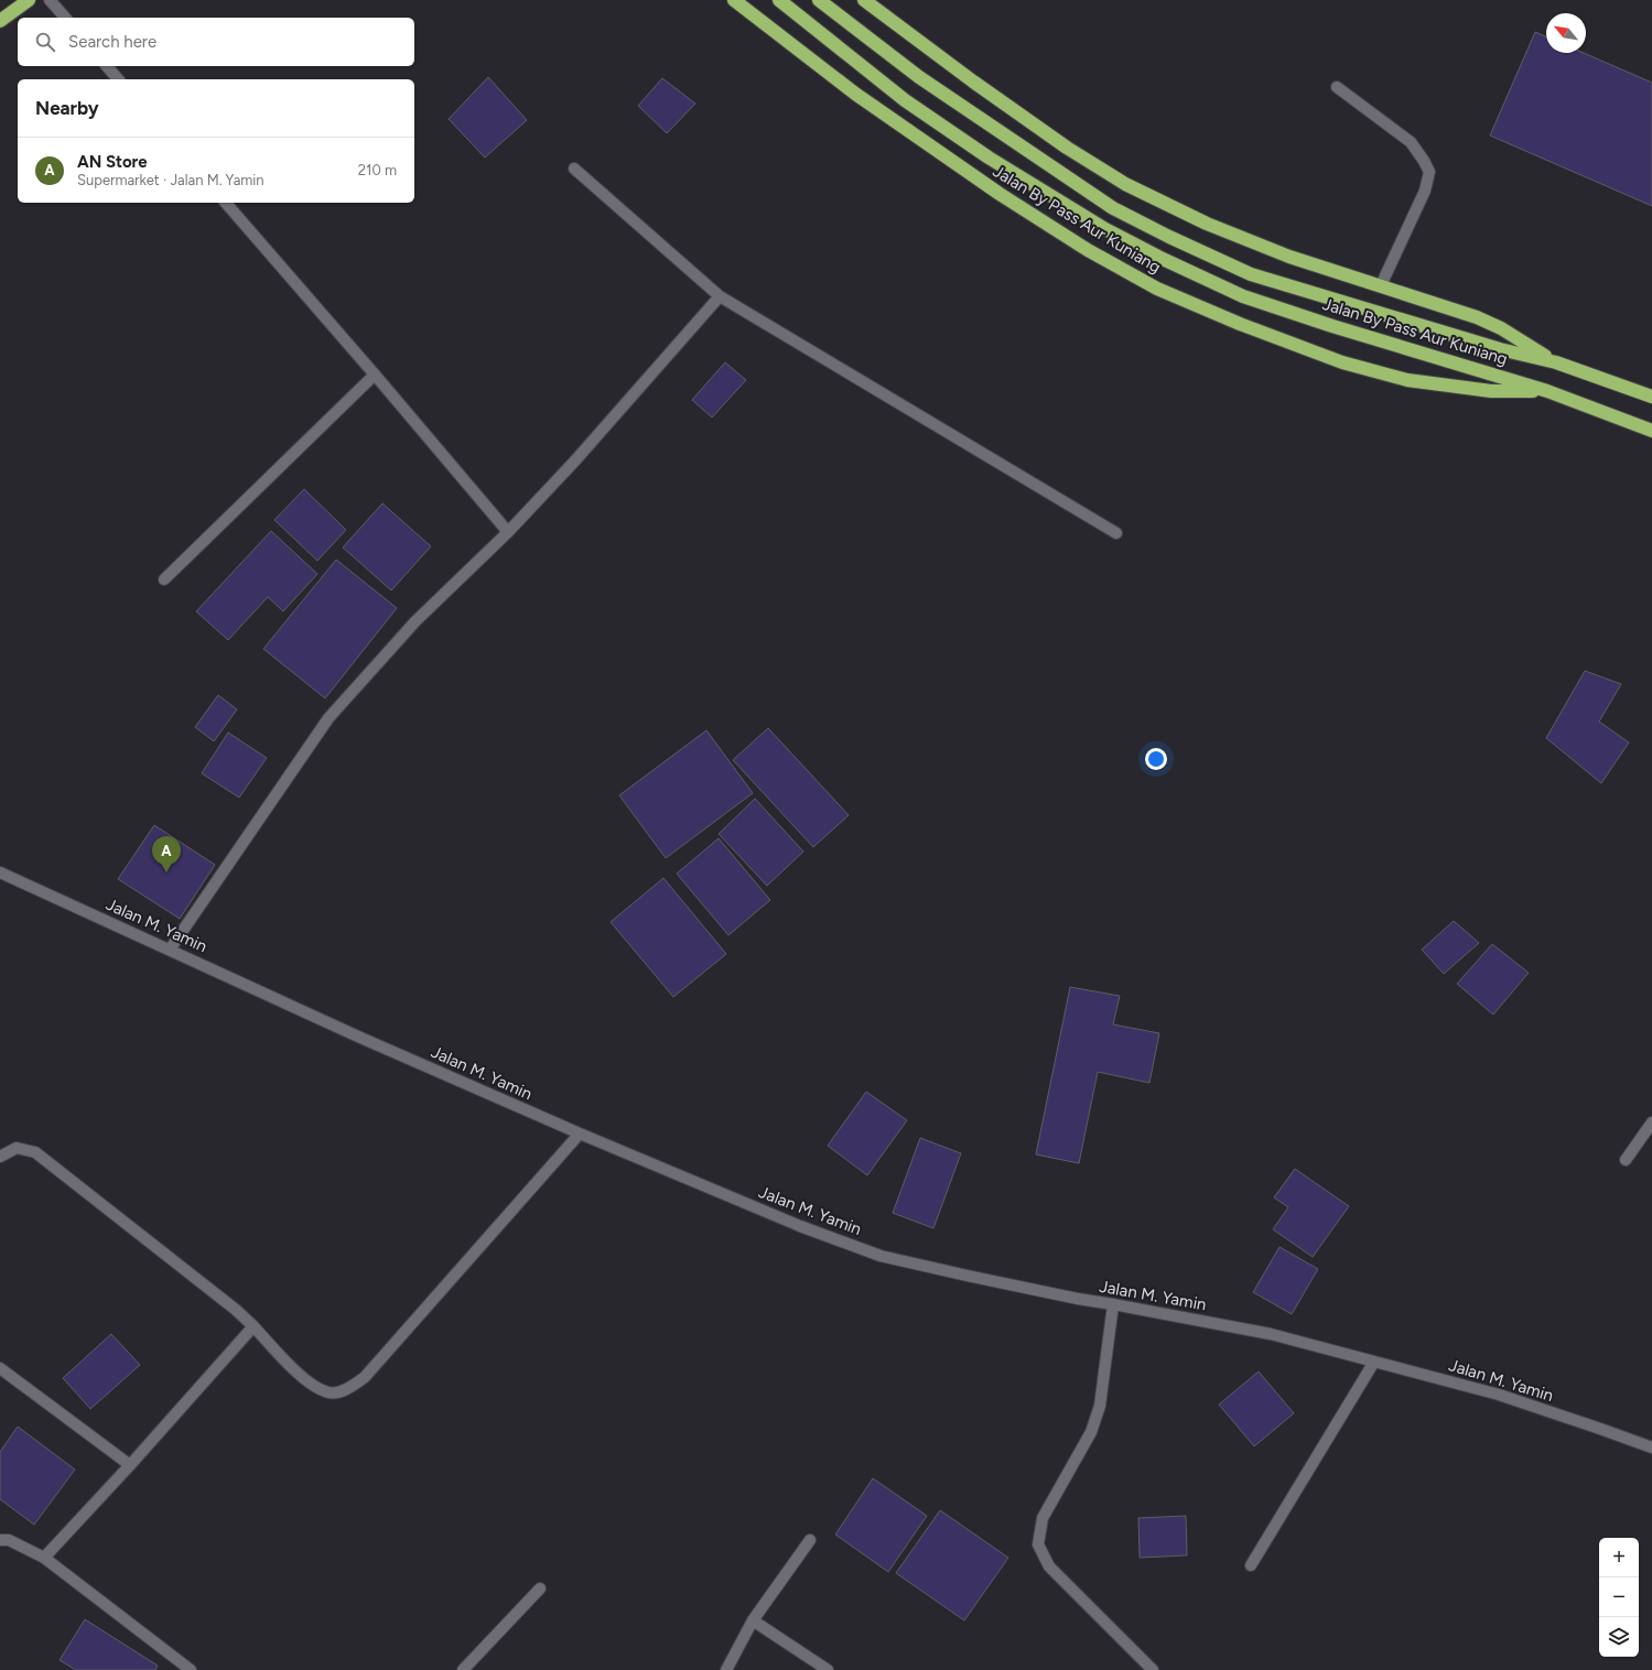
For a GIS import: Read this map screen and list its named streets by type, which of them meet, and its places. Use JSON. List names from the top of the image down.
{
  "streets": {
    "highway": ["Jalan By Pass Aur Kuniang"],
    "street": ["Jalan M. Yamin"]
  },
  "north": "top left",
  "page": {
    "search": "Search here",
    "heading": "Nearby",
    "list": [
      {
        "mark": "A",
        "name": "AN Store",
        "note": "Supermarket · Jalan M. Yamin",
        "value": "210 m"
      }
    ],
    "pins": "A",
    "map_buttons": ["+", "−"]
  }
}
